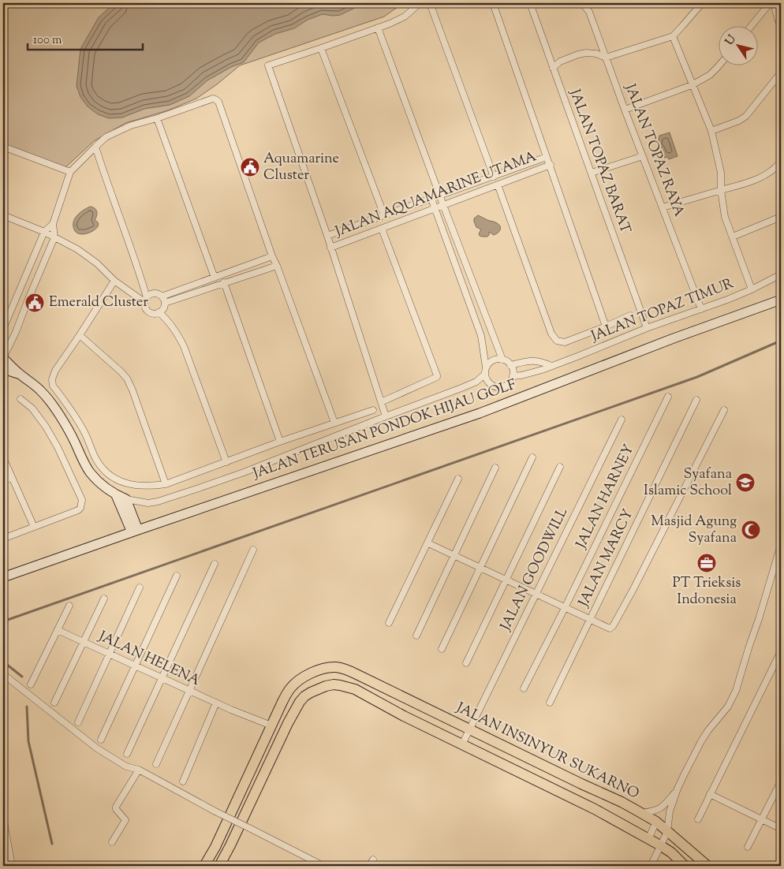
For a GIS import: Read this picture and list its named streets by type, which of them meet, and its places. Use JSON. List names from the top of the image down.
{
  "streets": {
    "main road": ["JALAN TERUSAN PONDOK HIJAU GOLF", "JALAN INSINYUR SUKARNO"],
    "street": [
      "JALAN TOPAZ RAYA",
      "JALAN TOPAZ BARAT",
      "JALAN AQUAMARINE UTAMA",
      "JALAN TOPAZ TIMUR",
      "JALAN HARNEY",
      "JALAN MARCY",
      "JALAN GOODWILL",
      "JALAN HELENA"
    ]
  },
  "crossings": [
    ["JALAN TOPAZ RAYA", "JALAN TOPAZ TIMUR"],
    ["JALAN TOPAZ BARAT", "JALAN TOPAZ TIMUR"],
    ["JALAN GOODWILL", "JALAN INSINYUR SUKARNO"],
    ["JALAN HELENA", "JALAN INSINYUR SUKARNO"]
  ],
  "places": {
    "public building": ["Aquamarine Cluster", "Emerald Cluster"],
    "school or university": ["Syafana Islamic School"],
    "mosque": ["Masjid Agung Syafana"],
    "office": ["PT Trieksis Indonesia"]
  },
  "scale_bar": "100 m",
  "north": "top left"
}
